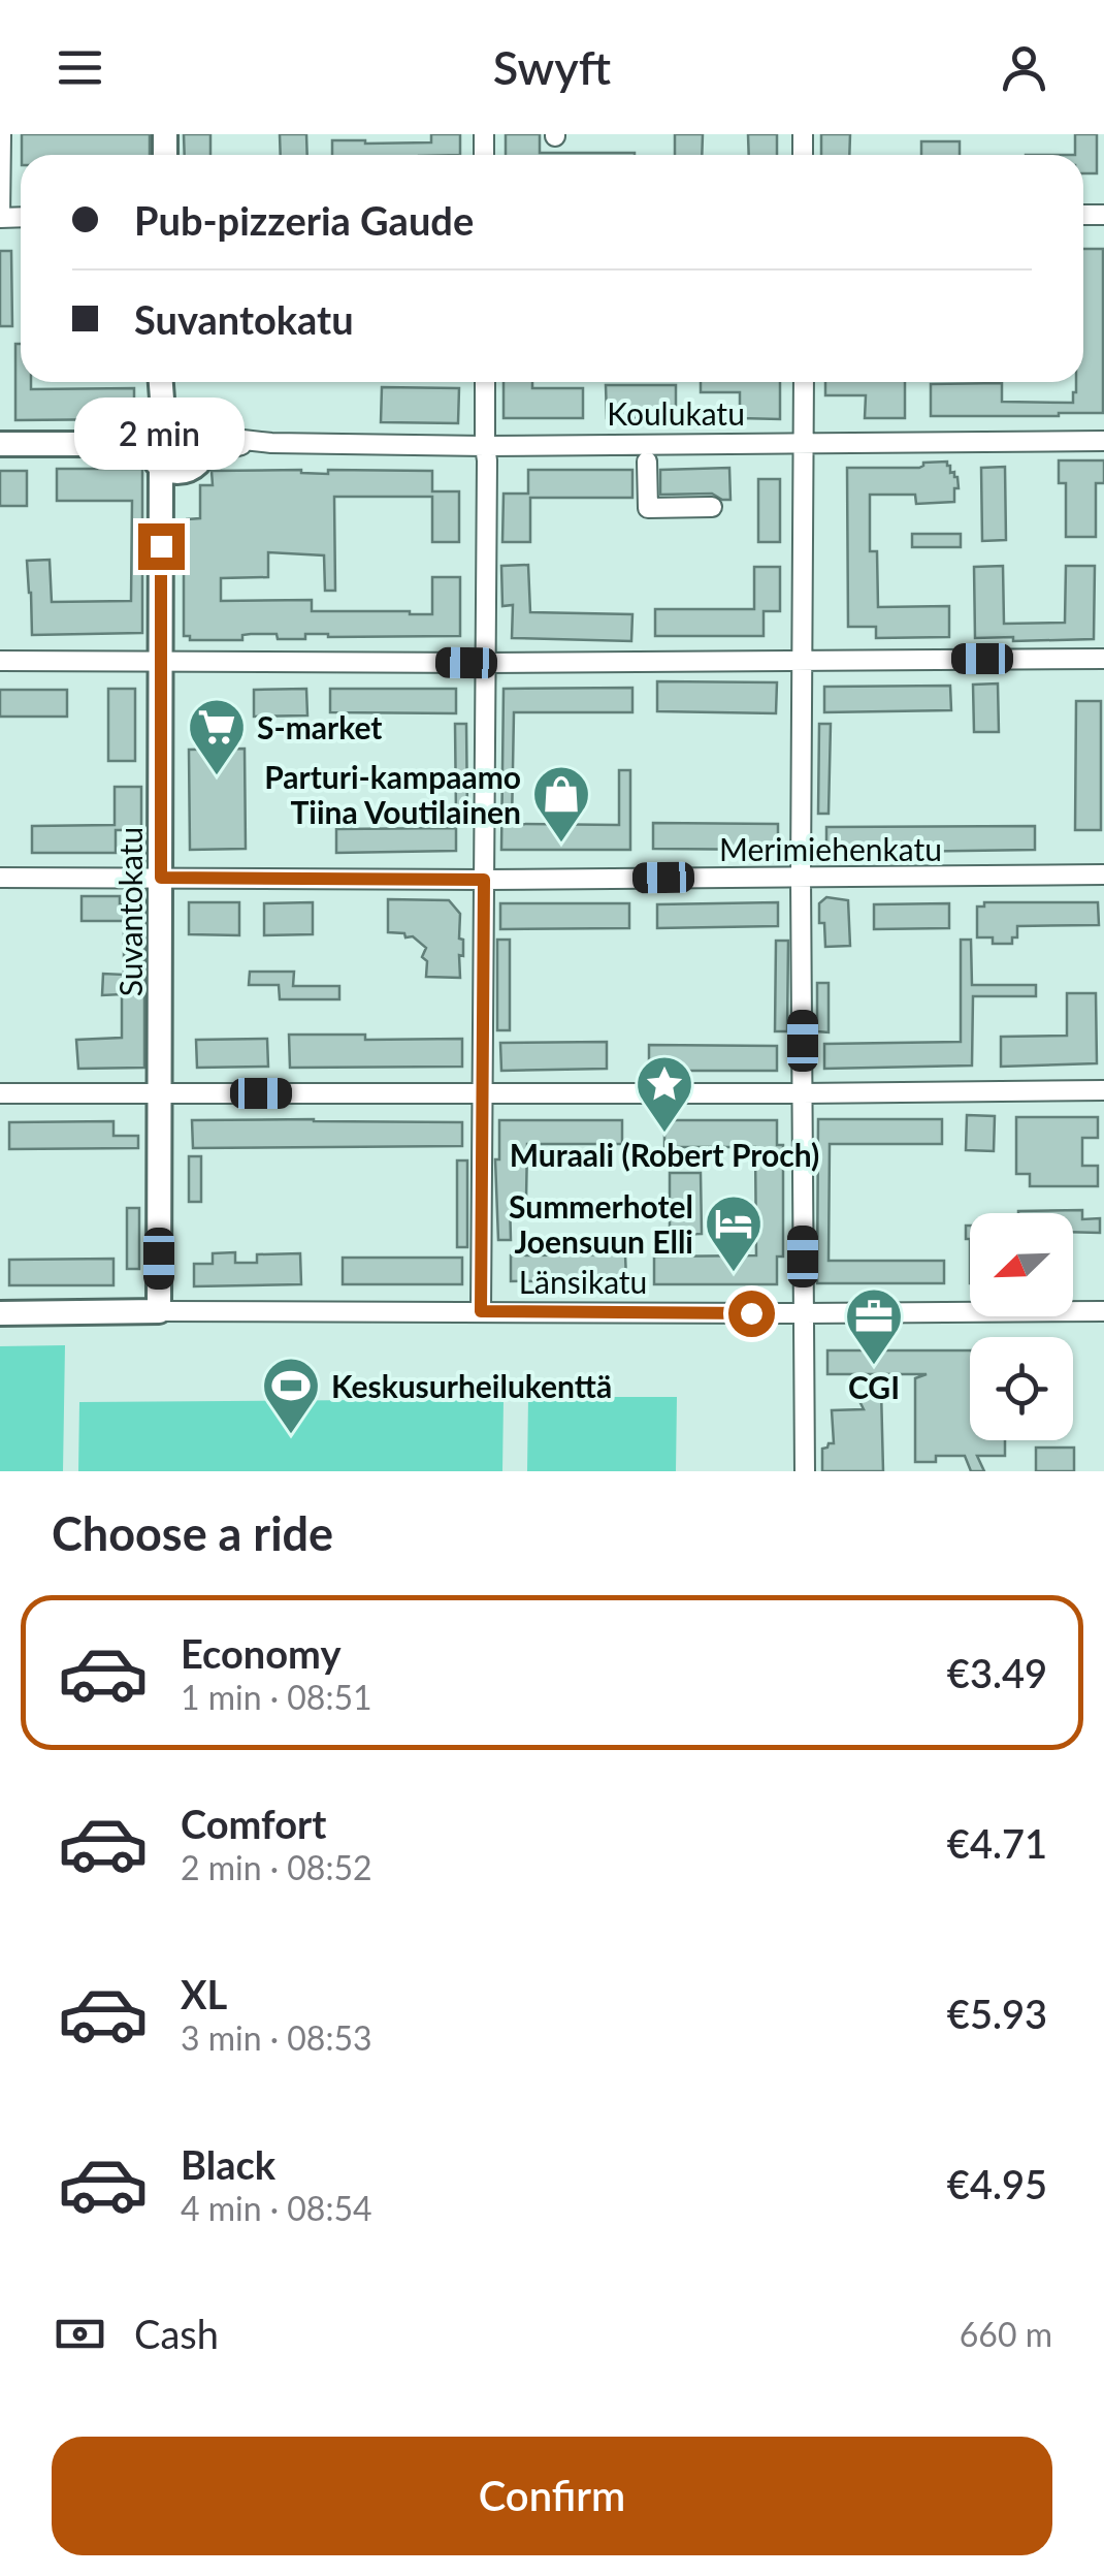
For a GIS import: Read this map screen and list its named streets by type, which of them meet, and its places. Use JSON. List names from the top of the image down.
{
  "streets": {
    "main road": ["Suvantokatu", "Länsikatu"],
    "street": ["Koulukatu", "Merimiehenkatu"]
  },
  "crossings": [
    ["Koulukatu", "Suvantokatu"],
    ["Merimiehenkatu", "Suvantokatu"],
    ["Suvantokatu", "Länsikatu"]
  ],
  "places": {
    "supermarket": ["S-market"],
    "shop": ["Parturi-kampaamo Tiina Voutilainen"],
    "place": ["Muraali (Robert Proch)"],
    "hotel": ["Summerhotel Joensuun Elli"],
    "office": ["CGI"],
    "sports": ["Keskusurheilukenttä"]
  },
  "north": "bottom left",
  "page": {
    "header": "Swyft",
    "banner": ["Pub-pizzeria Gaude", "Suvantokatu"],
    "bubble": "2 min",
    "heading": "Choose a ride",
    "list": [
      {
        "name": "Economy",
        "note": "1 min · 08:51",
        "value": "€3.49"
      },
      {
        "name": "Comfort",
        "note": "2 min · 08:52",
        "value": "€4.71"
      },
      {
        "name": "XL",
        "note": "3 min · 08:53",
        "value": "€5.93"
      },
      {
        "name": "Black",
        "note": "4 min · 08:54",
        "value": "€4.95"
      }
    ],
    "pay": ["Cash", "660 m"],
    "buttons": "Confirm"
  }
}
